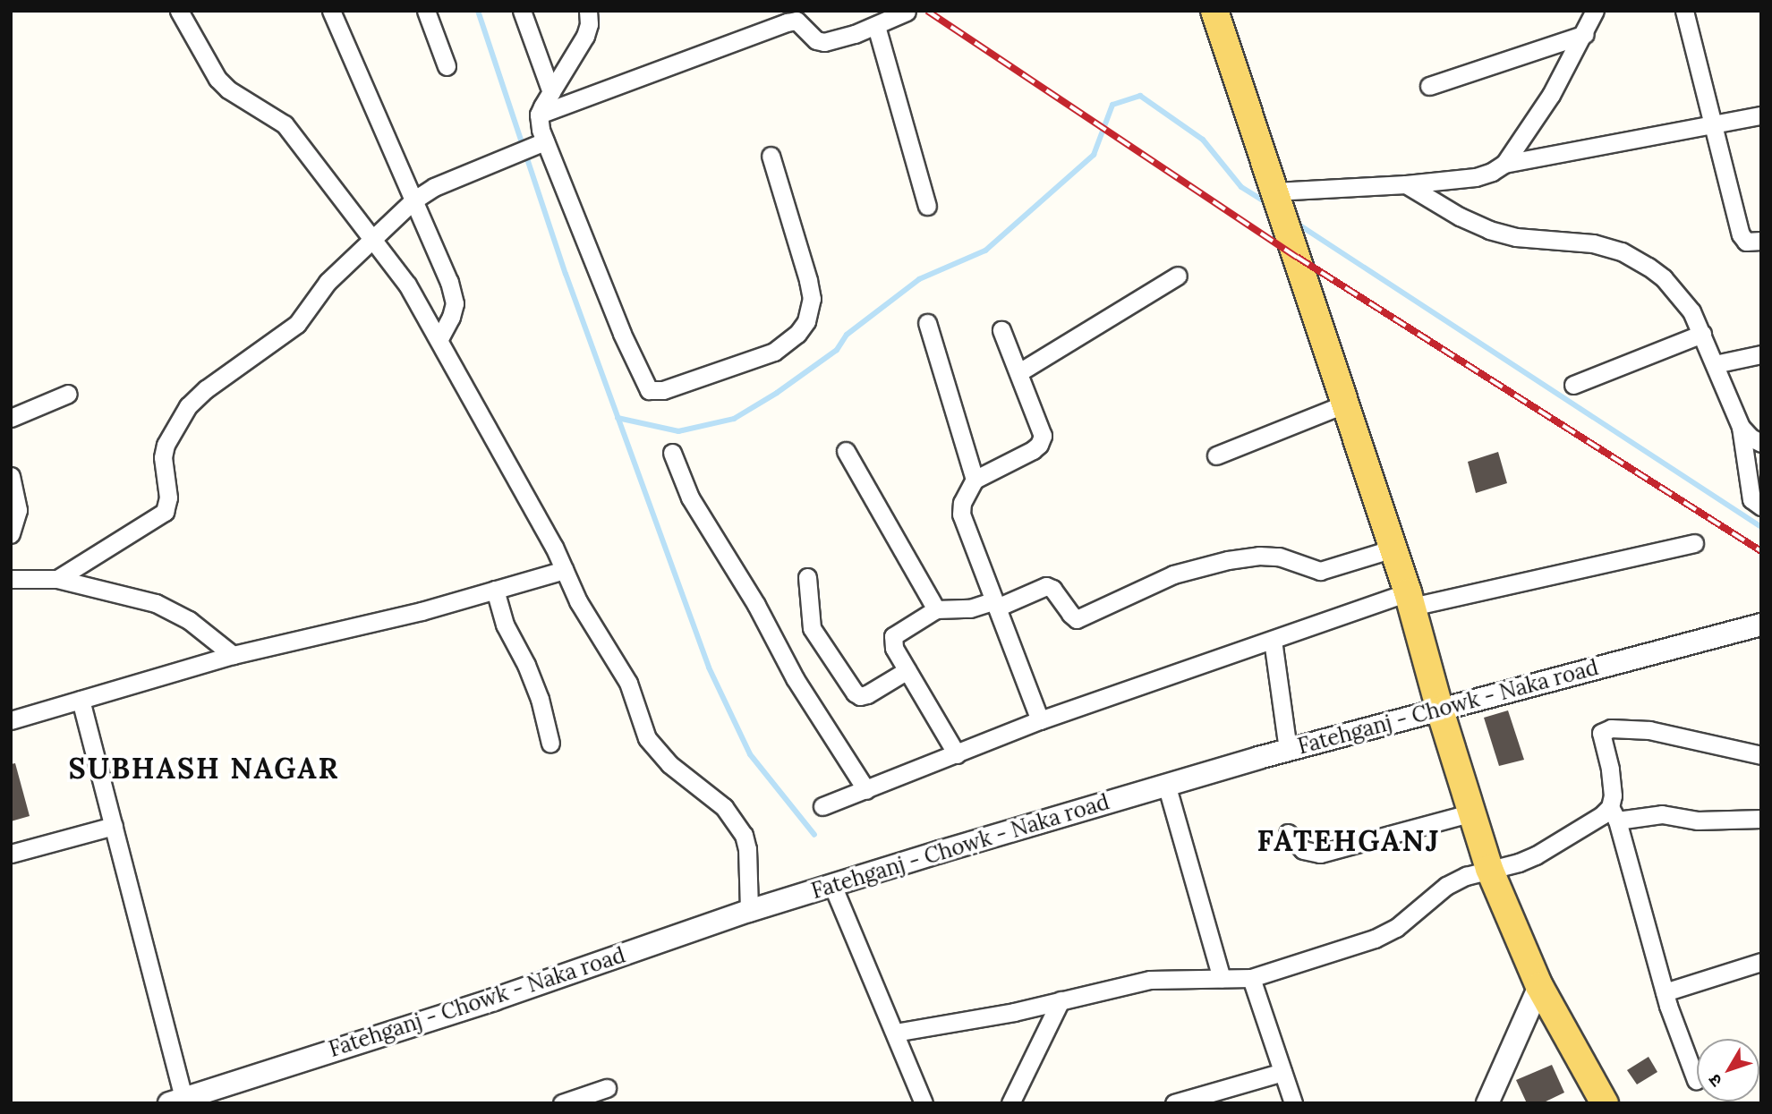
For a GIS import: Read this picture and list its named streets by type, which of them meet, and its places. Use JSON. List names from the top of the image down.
{
  "streets": {
    "street": ["Fatehganj - Chowk - Naka road"]
  },
  "districts": ["SUBHASH NAGAR", "FATEHGANJ"],
  "north": "bottom left"
}
